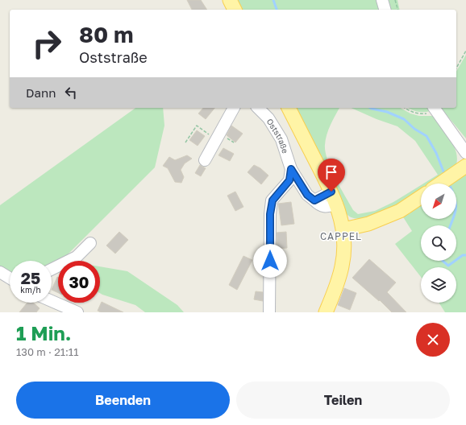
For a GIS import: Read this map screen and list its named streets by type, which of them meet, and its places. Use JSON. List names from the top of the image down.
{
  "streets": {
    "street": ["Oststraße"]
  },
  "districts": ["CAPPEL"],
  "north": "bottom left",
  "page": {
    "turn": ["80 m", "Oststraße"],
    "then": "Dann",
    "speed": "25 km/h",
    "limit": "30",
    "heading": ["1 Min.", "130 m · 21:11"],
    "buttons": ["Beenden", "Teilen"]
  }
}
